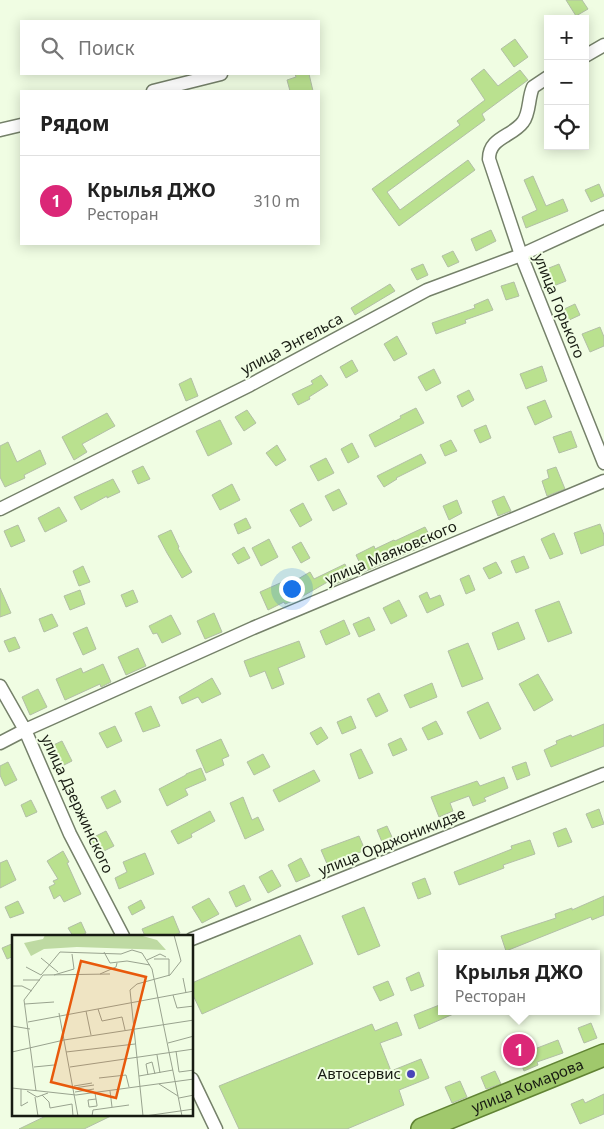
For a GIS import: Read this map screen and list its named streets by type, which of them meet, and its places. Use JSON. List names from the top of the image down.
{
  "streets": {
    "highway": ["улица Комарова"],
    "street": [
      "улица Горького",
      "улица Энгельса",
      "улица Маяковского",
      "улица Дзержинского",
      "улица Орджоникидзе"
    ]
  },
  "crossings": [
    ["улица Горького", "улица Энгельса"],
    ["улица Маяковского", "улица Дзержинского"]
  ],
  "places": ["Автосервис"],
  "page": {
    "map_buttons": ["+", "−"],
    "search": "Поиск",
    "heading": "Рядом",
    "list": [
      {
        "mark": "1",
        "name": "Крылья ДЖО",
        "note": "Ресторан",
        "value": "310 m"
      }
    ],
    "popup": ["Крылья ДЖО", "Ресторан"],
    "pins": "1"
  }
}
